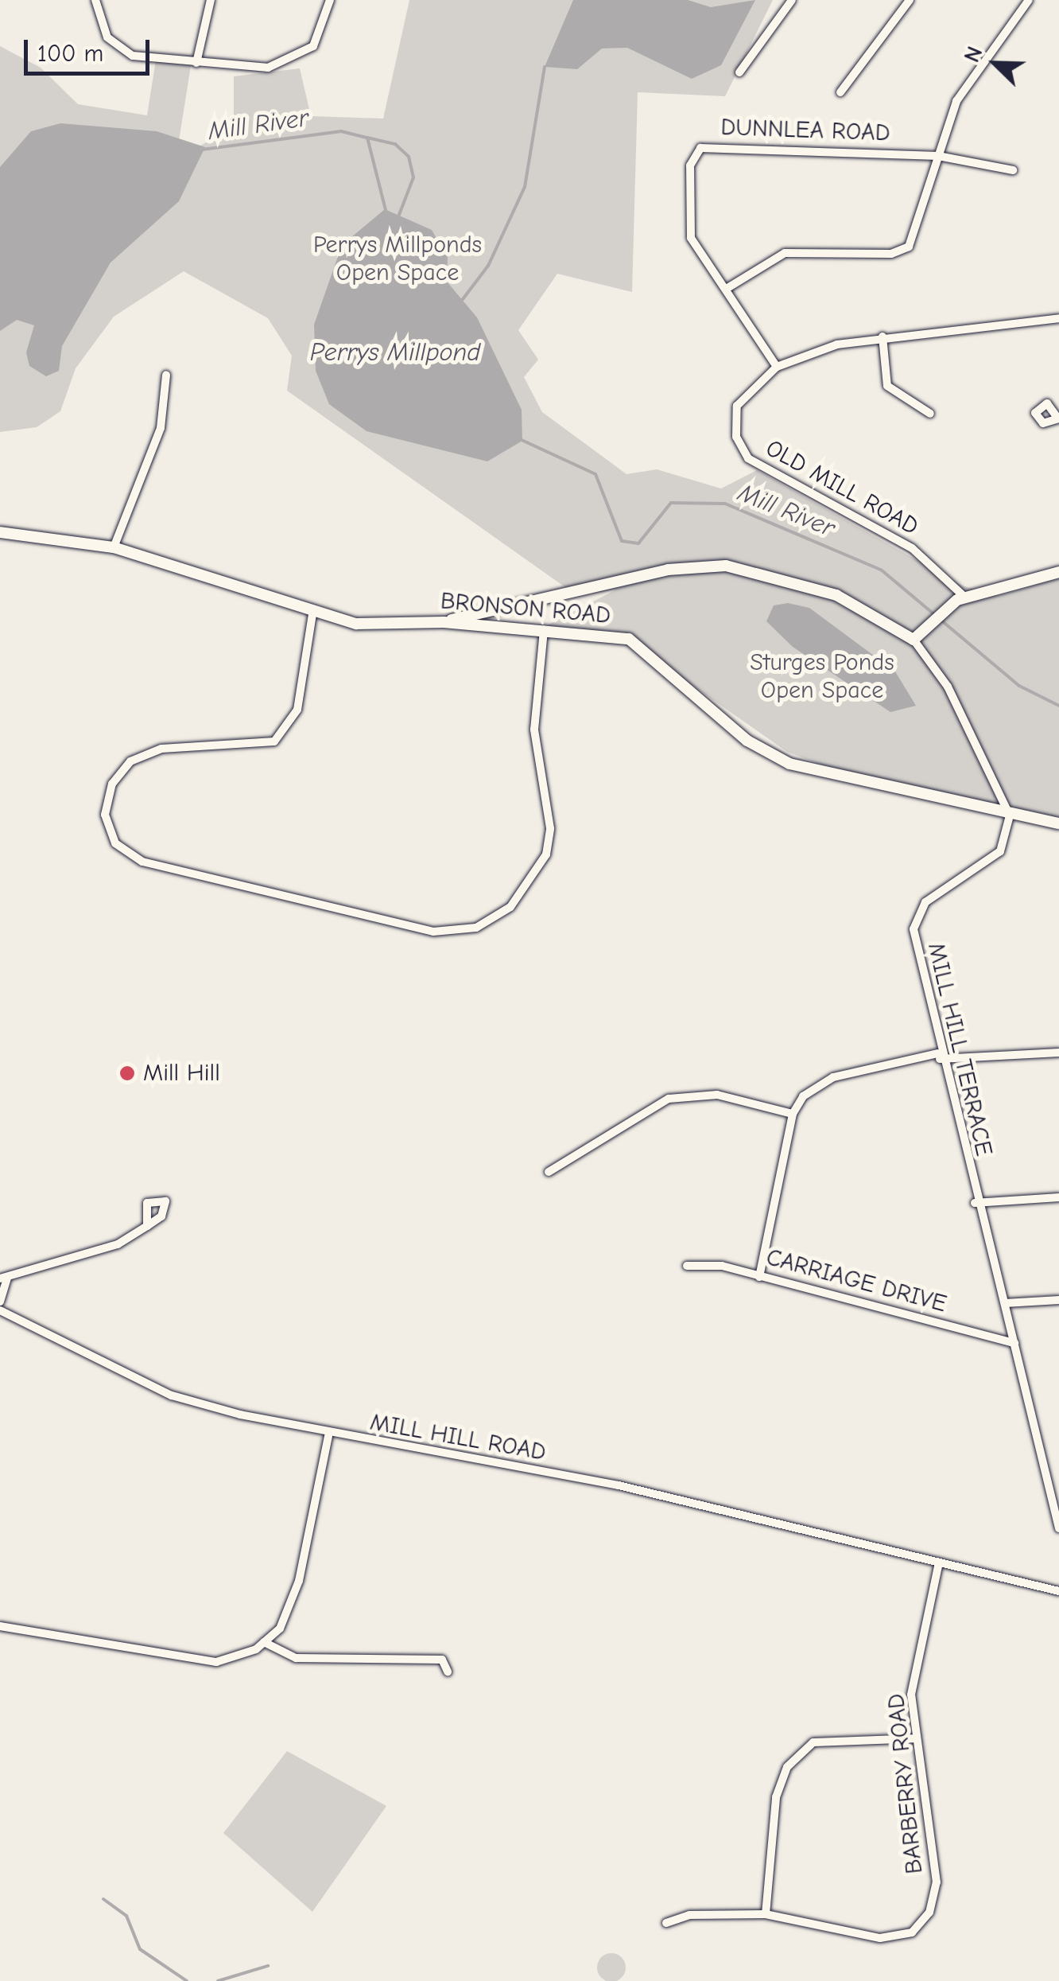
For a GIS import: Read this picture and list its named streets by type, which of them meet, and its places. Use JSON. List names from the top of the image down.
{
  "streets": {
    "main road": ["BRONSON ROAD"],
    "street": [
      "DUNNLEA ROAD",
      "OLD MILL ROAD",
      "MILL HILL TERRACE",
      "CARRIAGE DRIVE",
      "MILL HILL ROAD",
      "BARBERRY ROAD"
    ]
  },
  "crossings": [
    ["DUNNLEA ROAD", "OLD MILL ROAD"],
    ["BRONSON ROAD", "MILL HILL TERRACE"],
    ["MILL HILL TERRACE", "CARRIAGE DRIVE"],
    ["MILL HILL ROAD", "BARBERRY ROAD"]
  ],
  "water": ["Mill River", "Perrys Millpond"],
  "parks": ["Perrys Millponds Open Space", "Sturges Ponds Open Space"],
  "places": ["Mill Hill"],
  "scale_bar": "100 m",
  "north": "top left"
}
